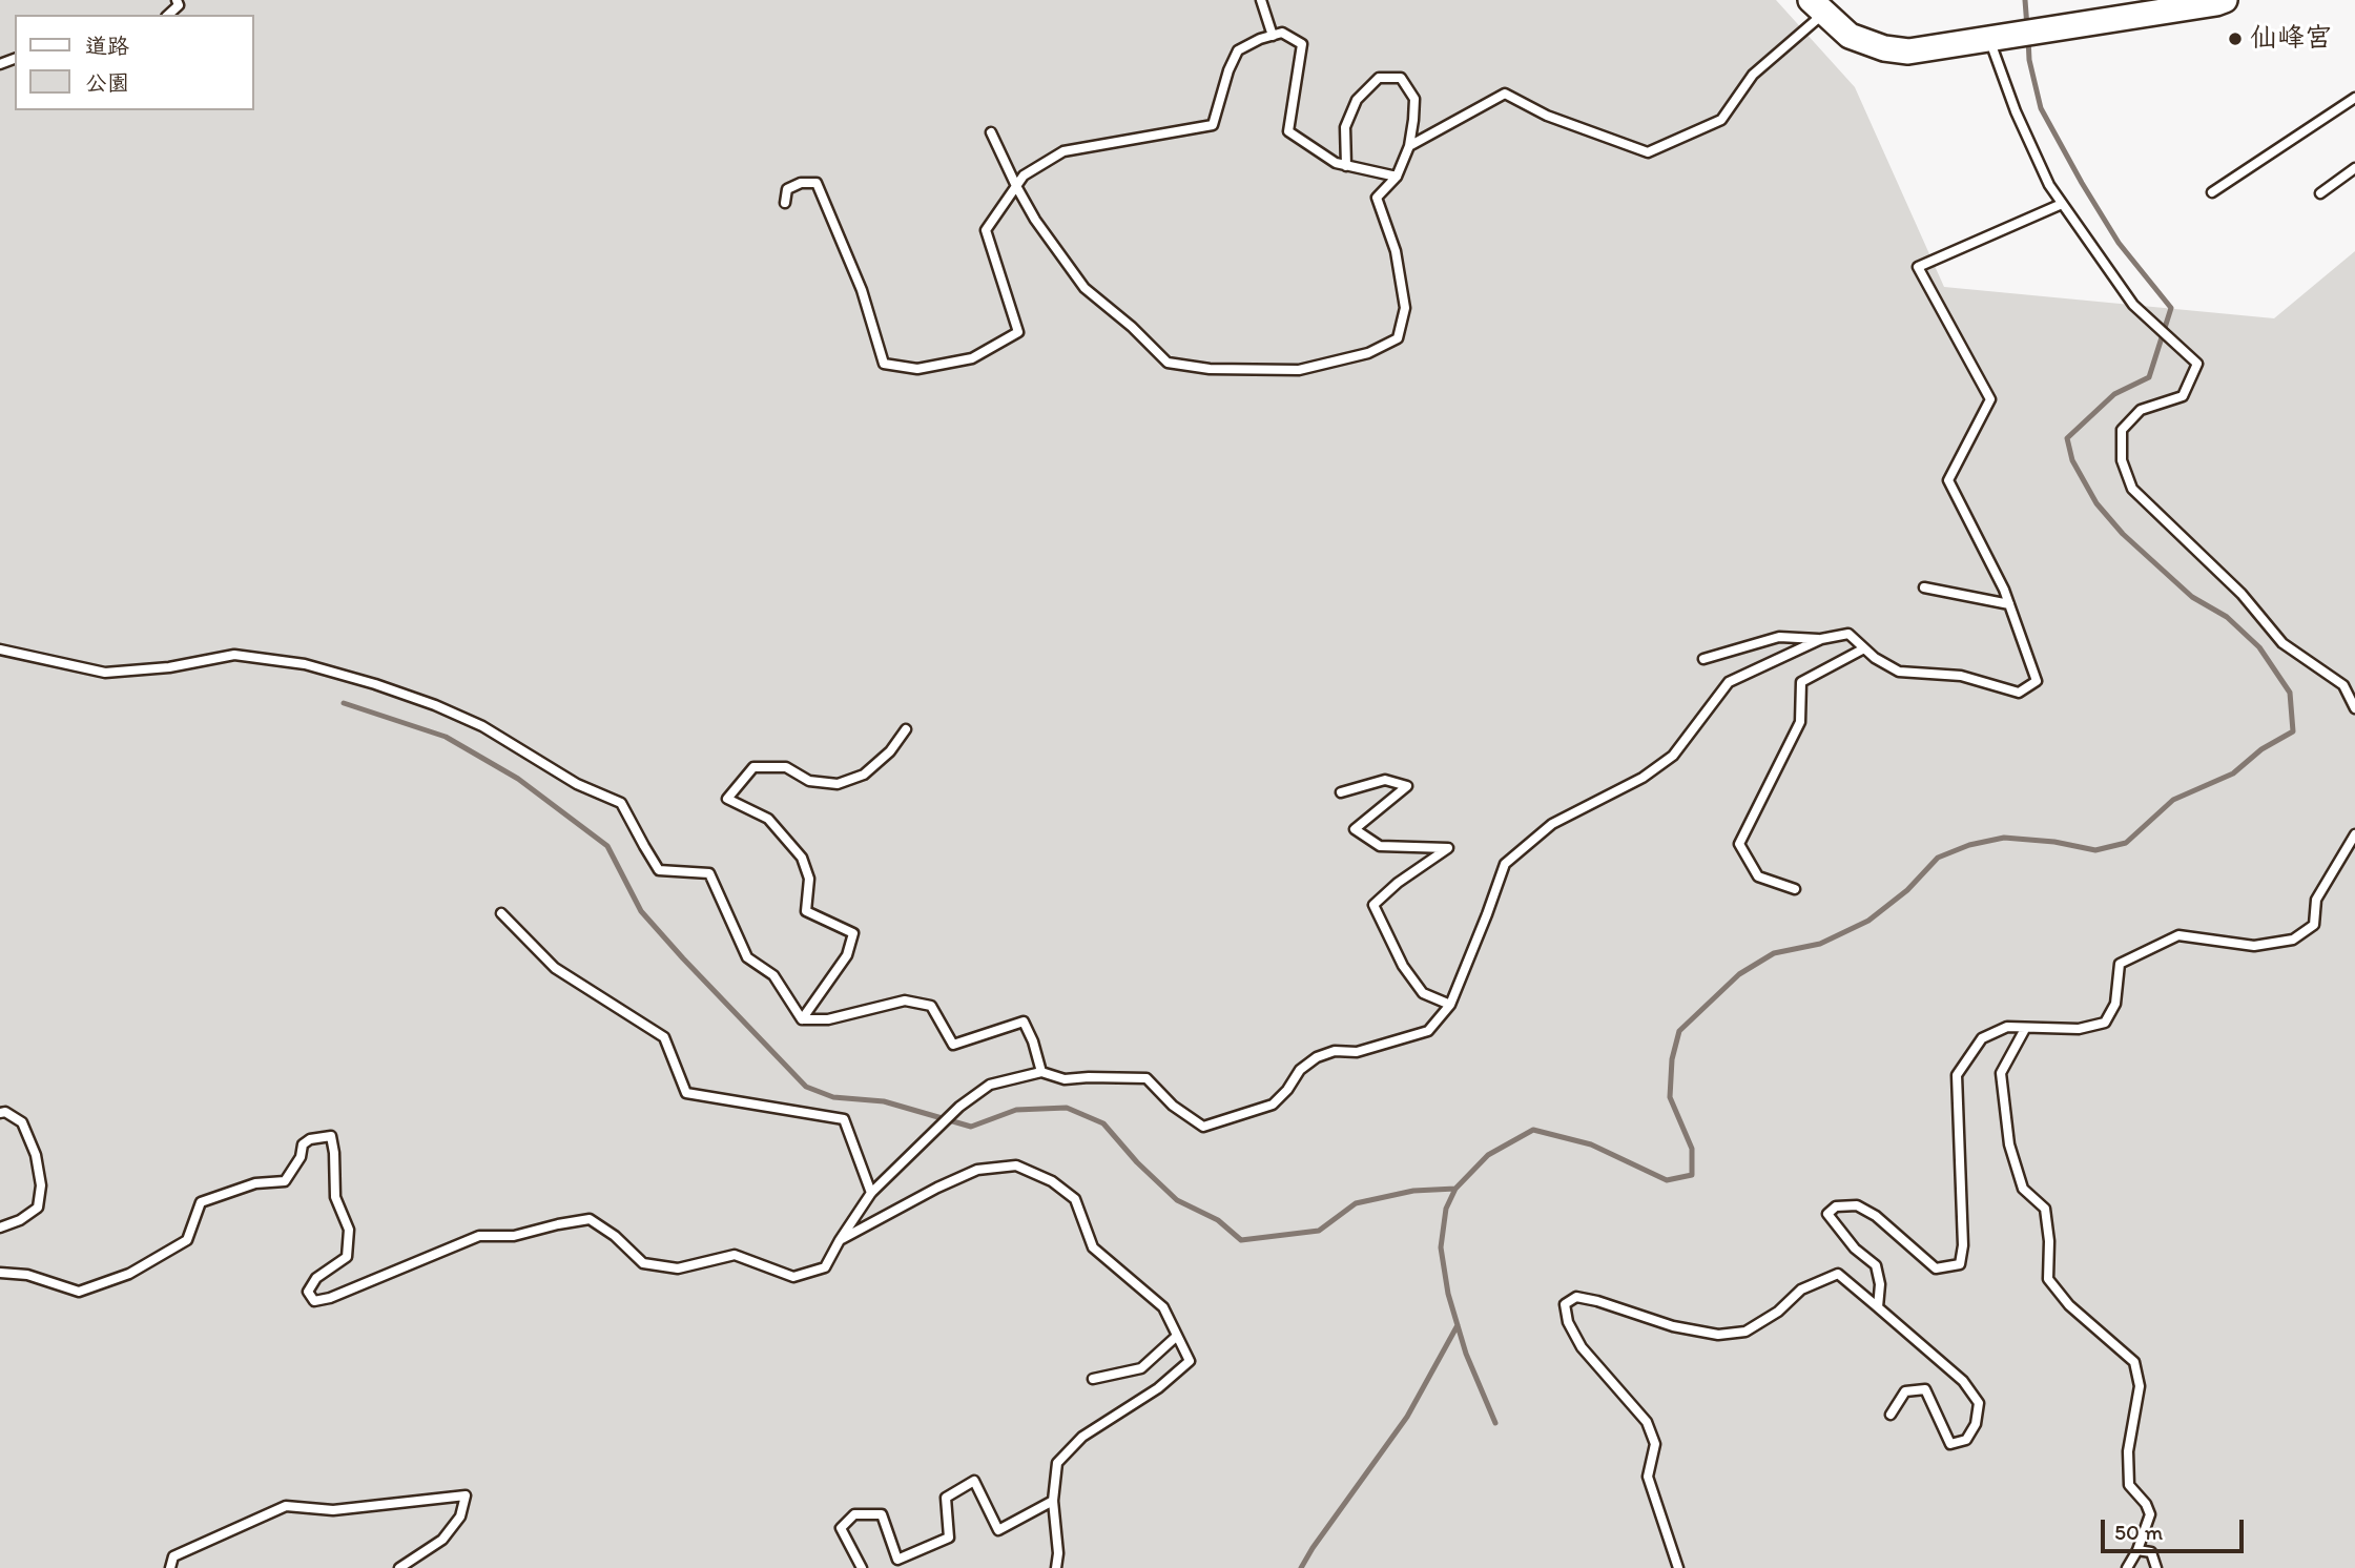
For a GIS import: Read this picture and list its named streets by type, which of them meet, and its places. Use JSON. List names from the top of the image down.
{
  "places": ["仙峰宮"],
  "legend": ["道路", "公園"],
  "scale_bar": "50 m"
}
